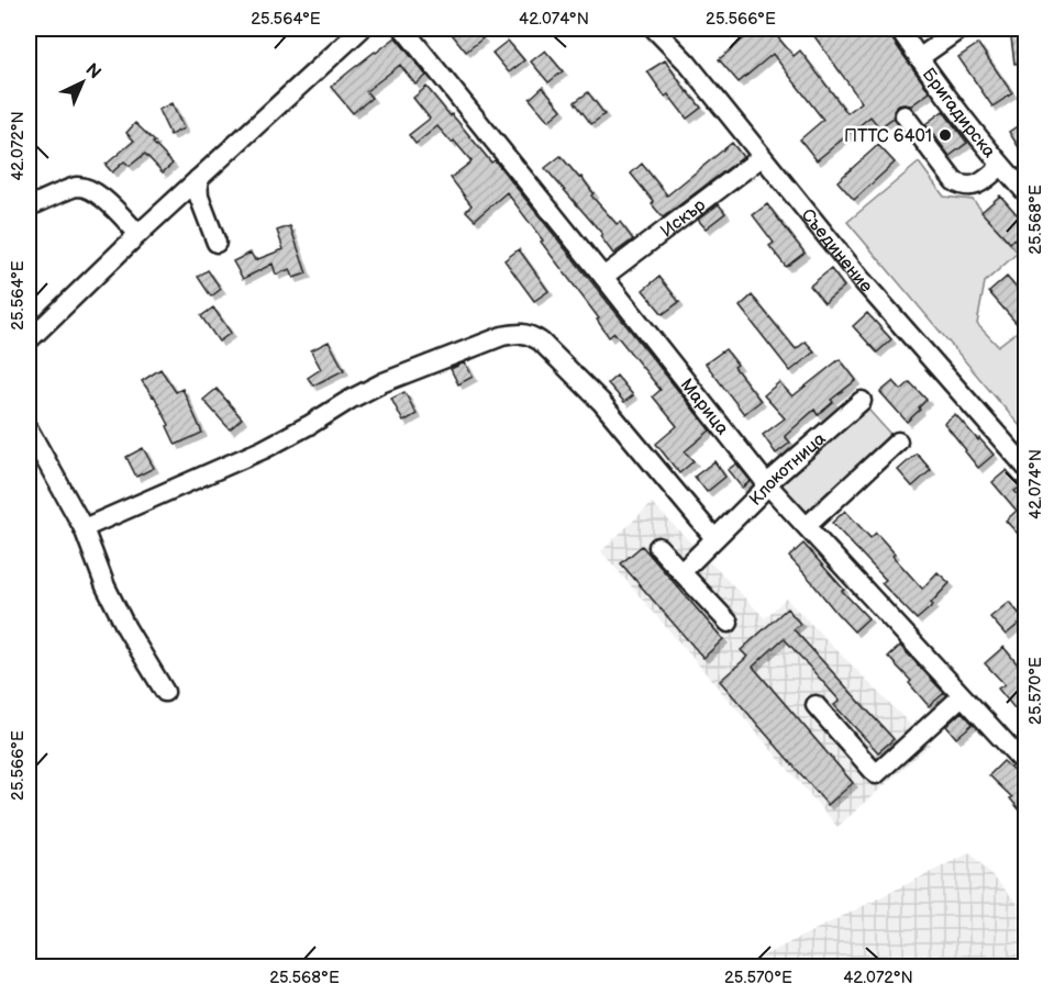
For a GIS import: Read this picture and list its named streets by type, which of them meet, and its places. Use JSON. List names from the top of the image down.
{
  "streets": {
    "street": [
      "Бригадирска",
      "Искър",
      "Съединение",
      "Марица",
      "Клокотница"
    ]
  },
  "crossings": [
    ["Искър", "Съединение"],
    ["Искър", "Марица"],
    ["Марица", "Клокотница"]
  ],
  "places": ["ПТТС 6401"],
  "north": "top right",
  "coordinates": [
    "25.564°E",
    "42.074°N",
    "25.566°E",
    "42.072°N",
    "25.568°E",
    "25.570°E"
  ]
}
